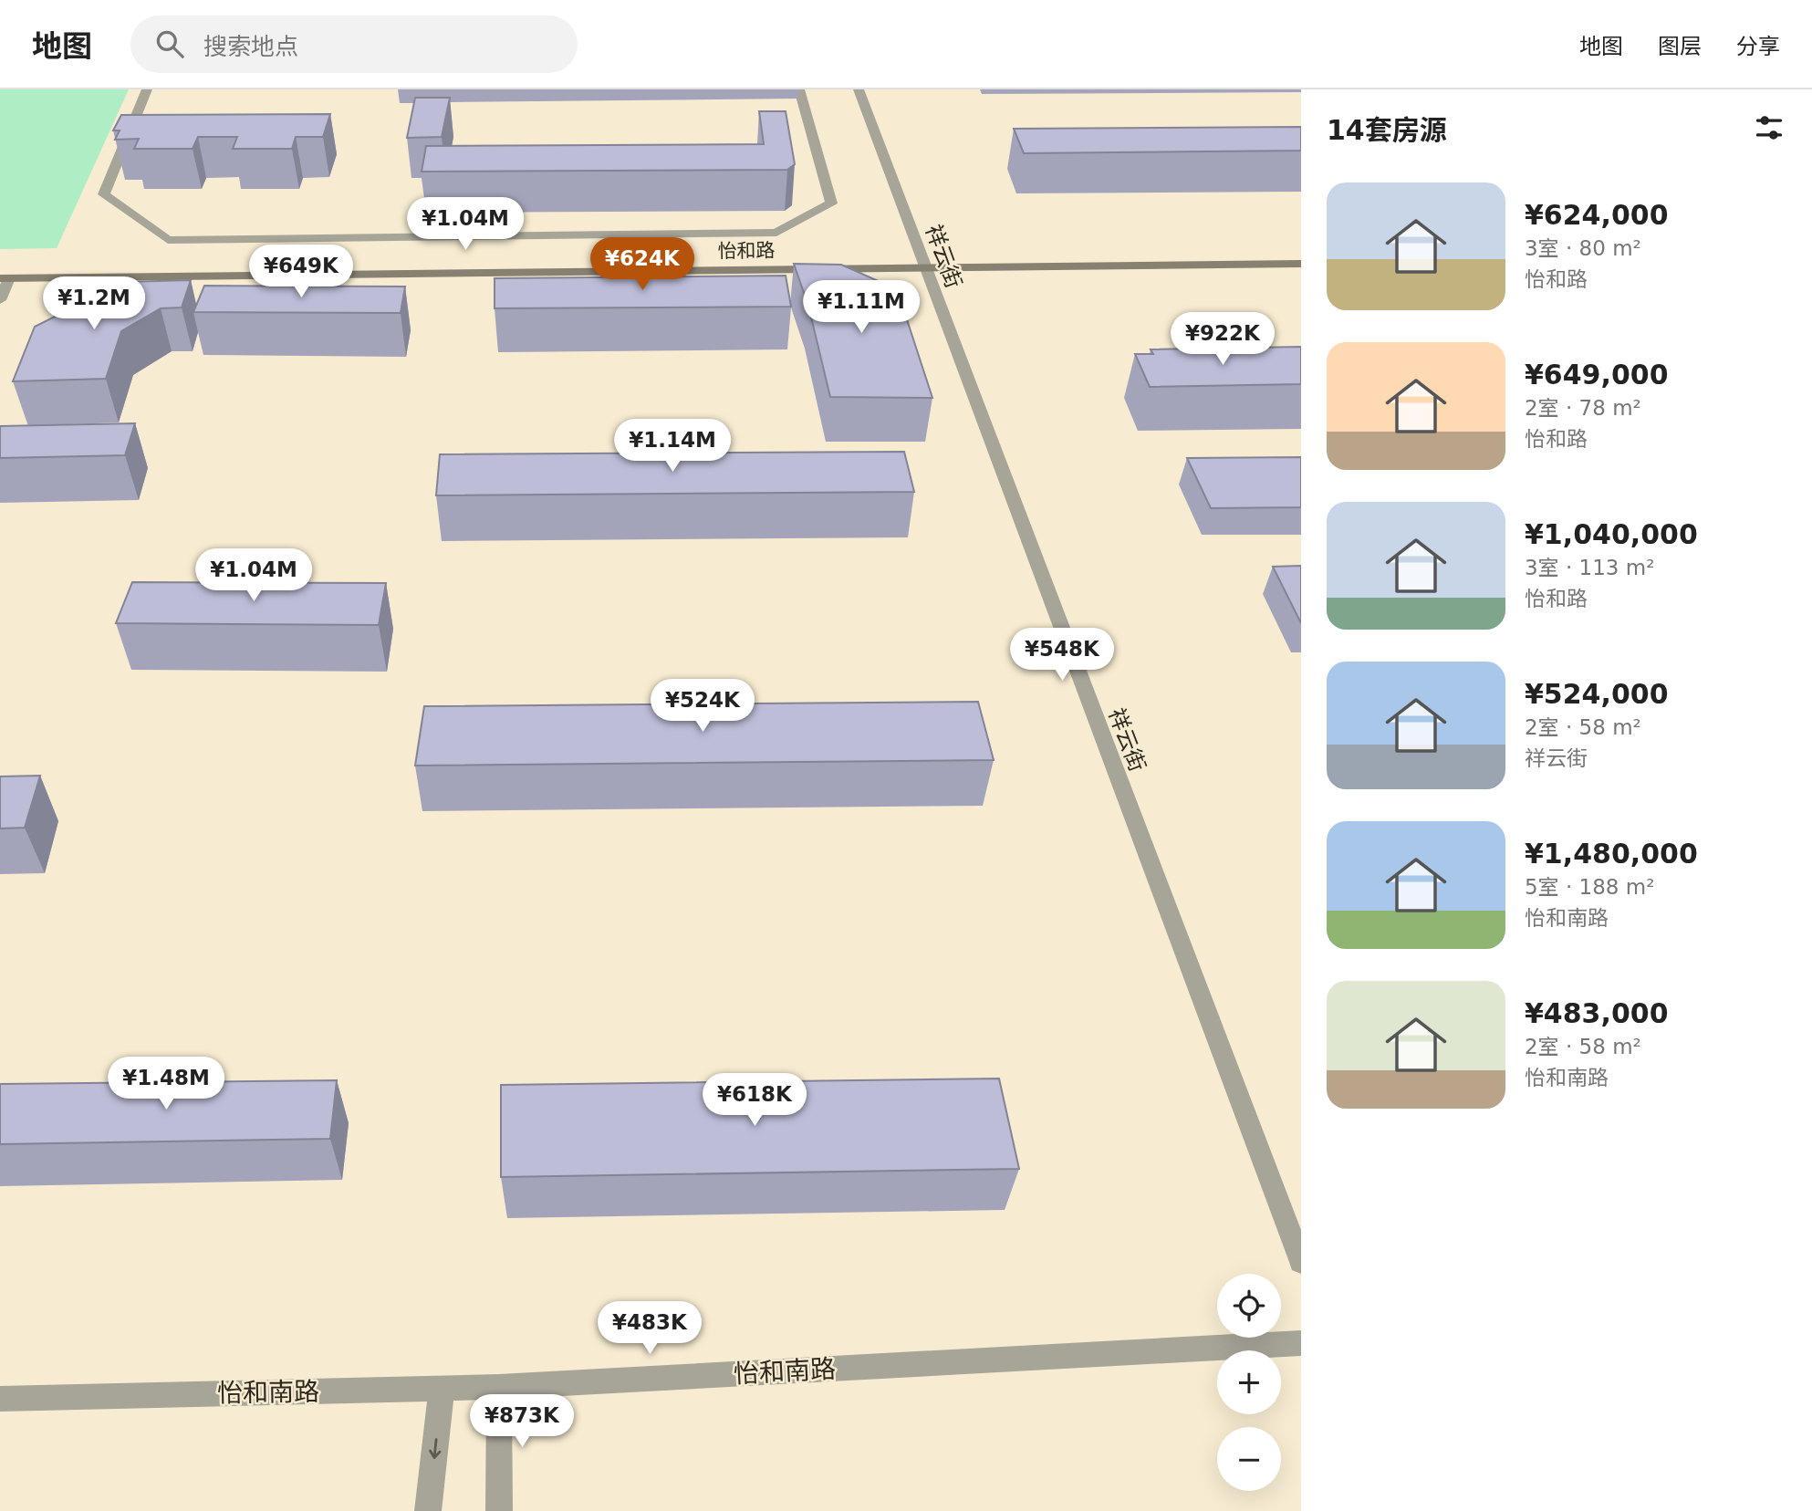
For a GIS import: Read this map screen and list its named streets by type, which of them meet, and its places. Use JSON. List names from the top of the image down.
{
  "streets": {
    "street": ["怡和路", "祥云街", "怡和南路"]
  },
  "crossings": [
    ["怡和路", "祥云街"]
  ],
  "page": {
    "header": "地图",
    "search": "搜索地点",
    "nav": ["地图", "图层", "分享"],
    "heading": "14套房源",
    "list": [
      {
        "name": "¥624,000",
        "note": "3室 · 80 m² · 怡和路"
      },
      {
        "name": "¥649,000",
        "note": "2室 · 78 m² · 怡和路"
      },
      {
        "name": "¥1,040,000",
        "note": "3室 · 113 m² · 怡和路"
      },
      {
        "name": "¥524,000",
        "note": "2室 · 58 m² · 祥云街"
      },
      {
        "name": "¥1,480,000",
        "note": "5室 · 188 m² · 怡和南路"
      },
      {
        "name": "¥483,000",
        "note": "2室 · 58 m² · 怡和南路"
      }
    ],
    "price": [
      "¥1.04M",
      "¥624K",
      "¥649K",
      "¥1.2M",
      "¥1.11M",
      "¥922K",
      "¥1.14M",
      "¥1.04M",
      "¥548K",
      "¥524K",
      "¥1.48M",
      "¥618K",
      "¥483K",
      "¥873K"
    ],
    "map_buttons": ["+", "−"]
  }
}
